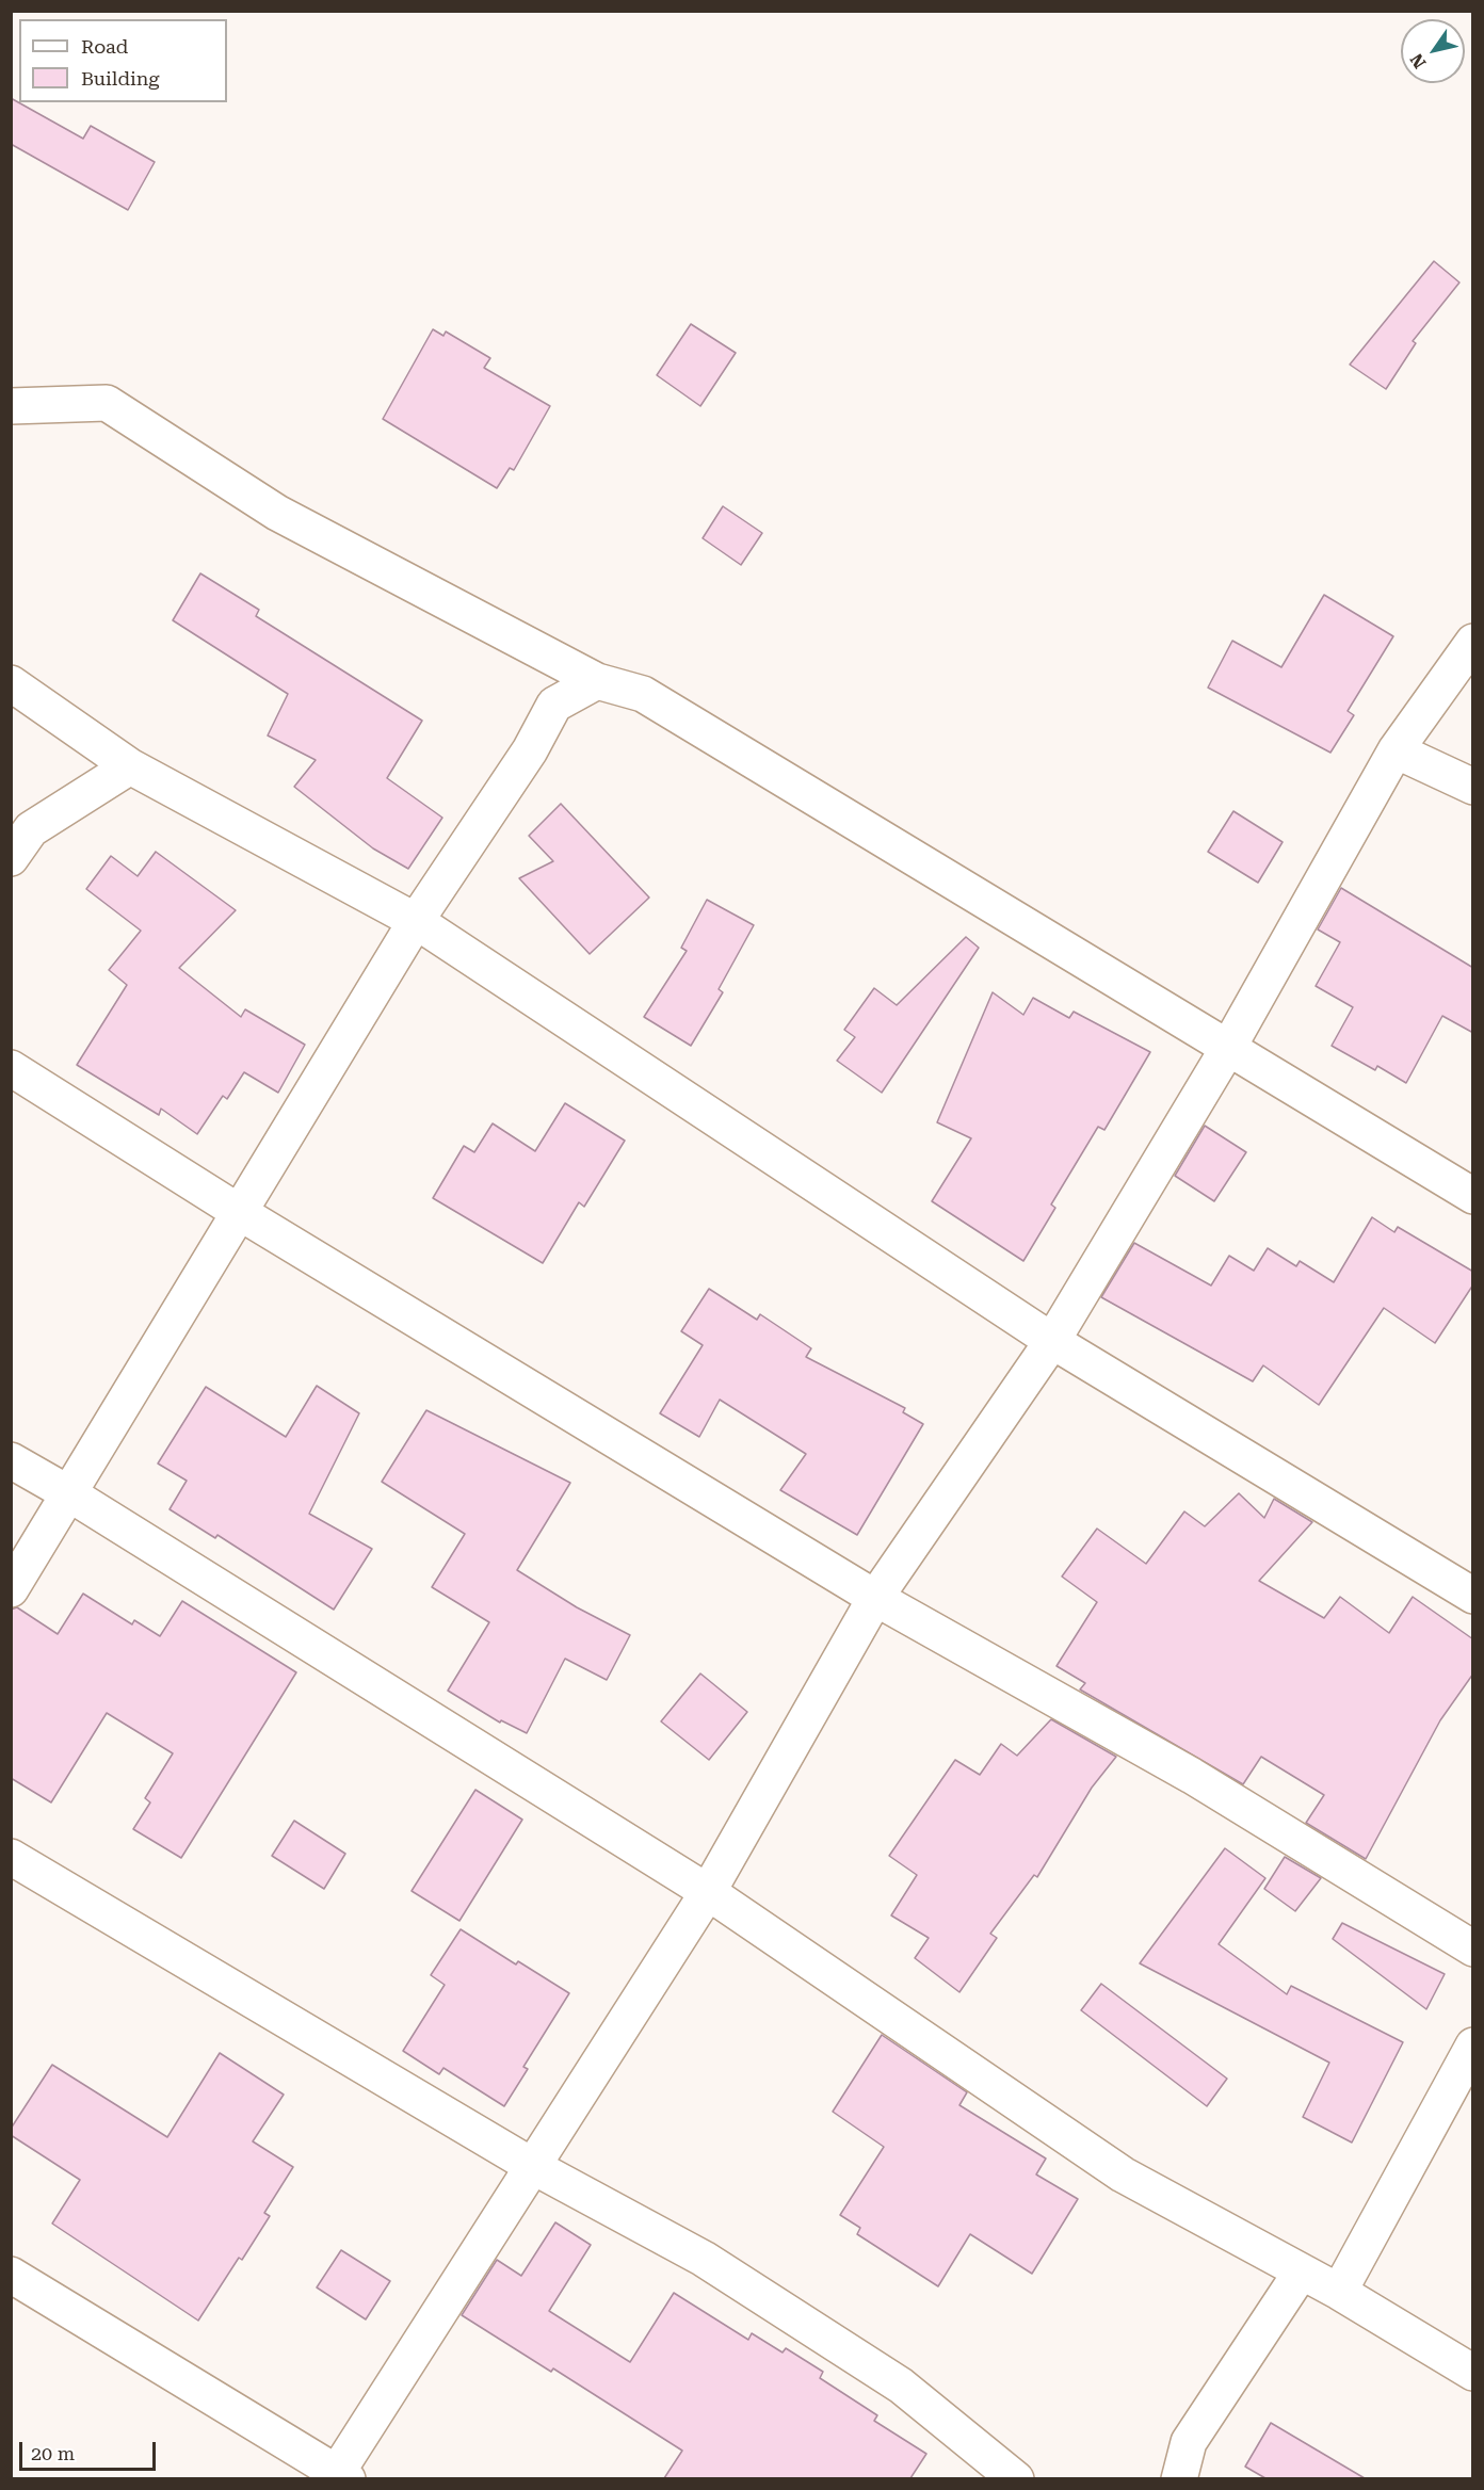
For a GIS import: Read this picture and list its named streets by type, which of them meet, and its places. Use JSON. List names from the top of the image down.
{
  "legend": ["Road", "Building"],
  "scale_bar": "20 m",
  "north": "bottom left"
}
